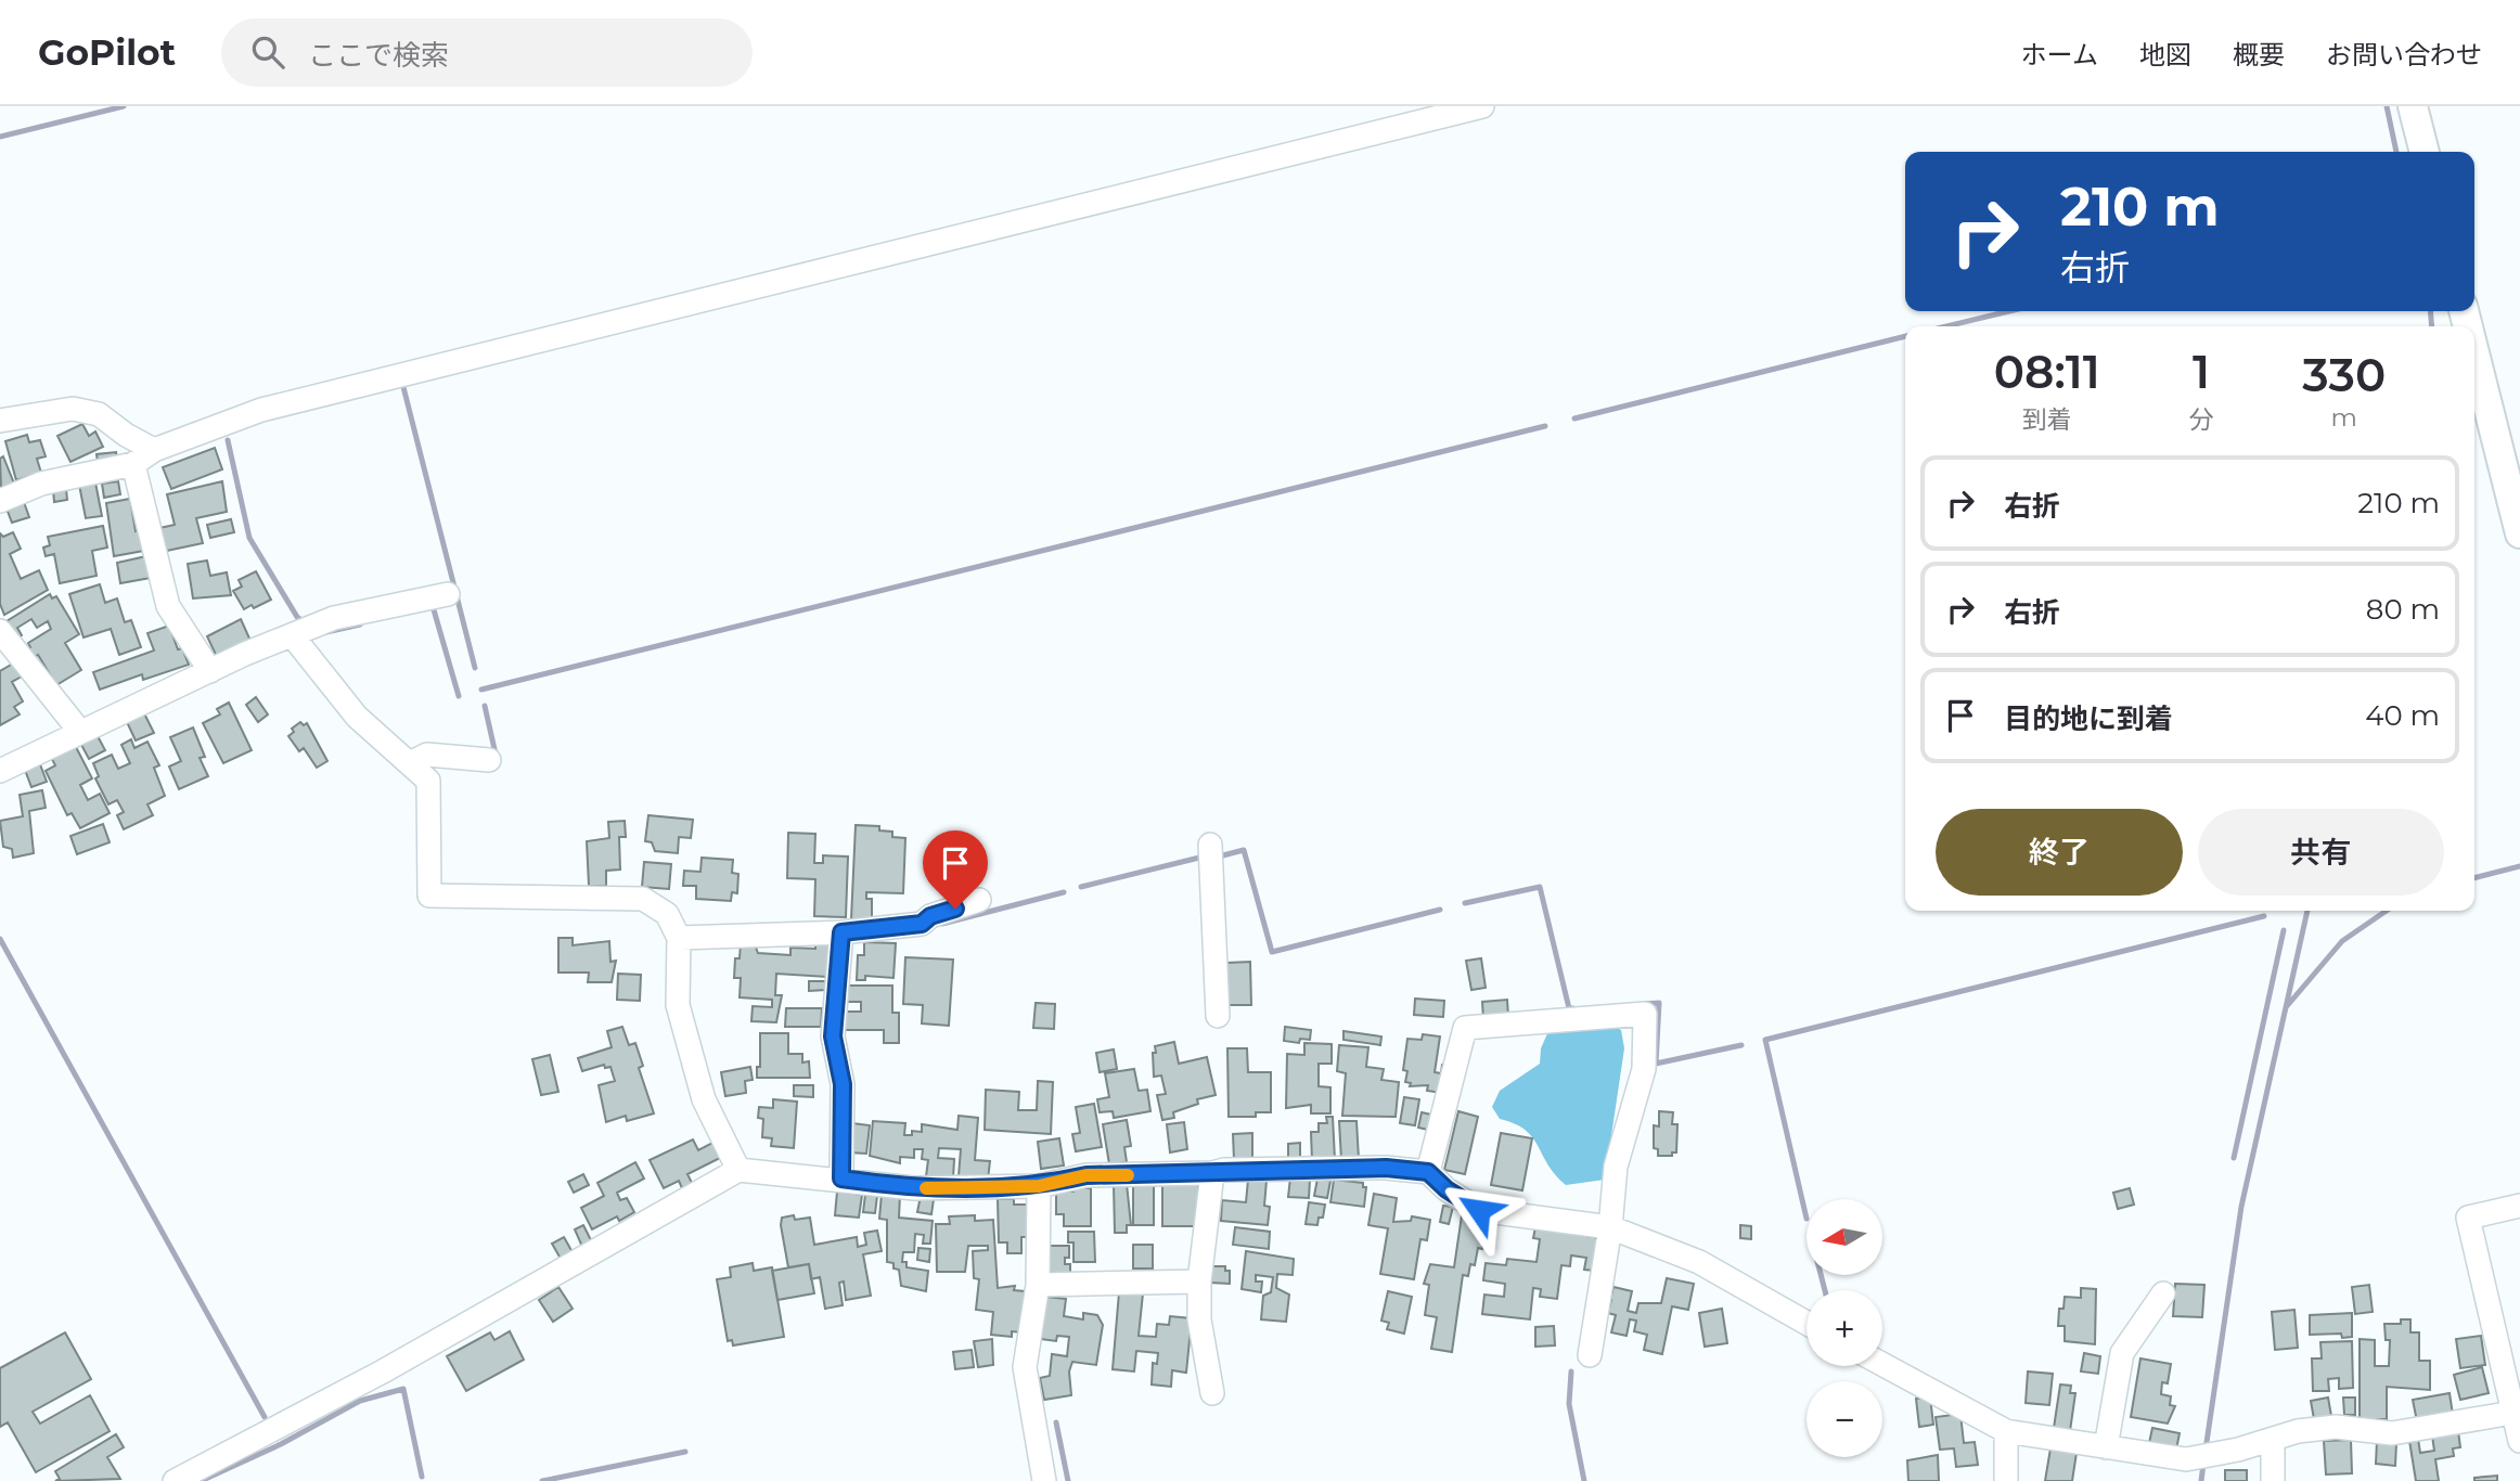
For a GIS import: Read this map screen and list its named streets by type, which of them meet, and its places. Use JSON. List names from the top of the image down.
{
  "north": "left",
  "page": {
    "header": "GoPilot",
    "search": "ここで検索",
    "nav": [
      "ホーム",
      "地図",
      "概要",
      "お問い合わせ"
    ],
    "turn": ["210 m", "右折"],
    "eta": [
      "08:11",
      "到着",
      "1",
      "分",
      "330",
      "m"
    ],
    "list": [
      {
        "name": "右折",
        "value": "210 m"
      },
      {
        "name": "右折",
        "value": "80 m"
      },
      {
        "name": "目的地に到着",
        "value": "40 m"
      }
    ],
    "buttons": ["終了", "共有"],
    "map_buttons": ["+", "−"]
  }
}
